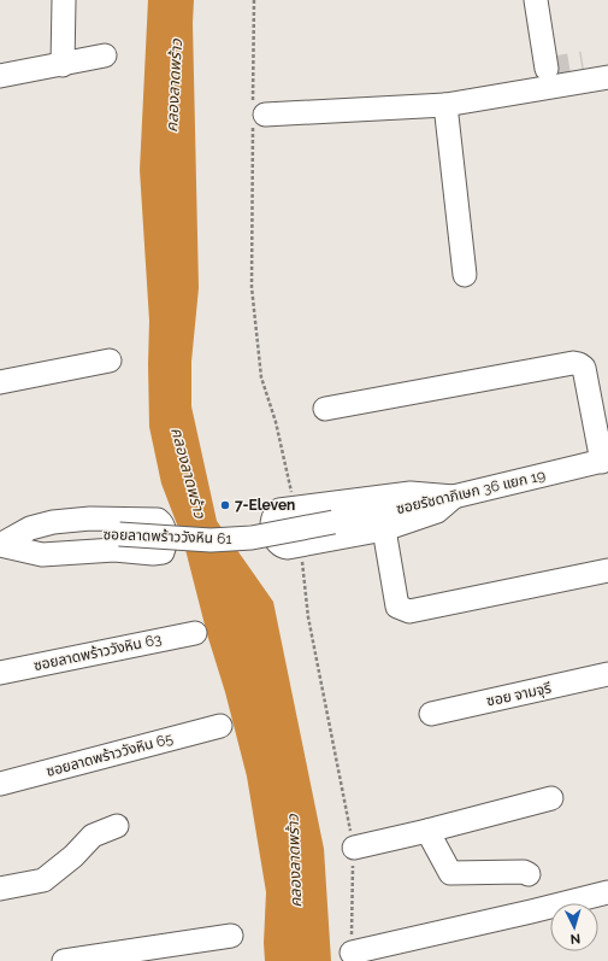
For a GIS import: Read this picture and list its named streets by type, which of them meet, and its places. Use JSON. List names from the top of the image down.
{
  "streets": {
    "street": [
      "ซอยรัชดาภิเษก 36 แยก 19",
      "ซอยลาดพร้าววังหิน 61",
      "ซอยลาดพร้าววังหิน 63",
      "ซอย จามจุรี",
      "ซอยลาดพร้าววังหิน 65"
    ]
  },
  "crossings": [
    ["ซอยรัชดาภิเษก 36 แยก 19", "ซอยลาดพร้าววังหิน 61"]
  ],
  "water": ["คลองลาดพร้าว"],
  "places": ["7-Eleven"],
  "north": "bottom"
}
